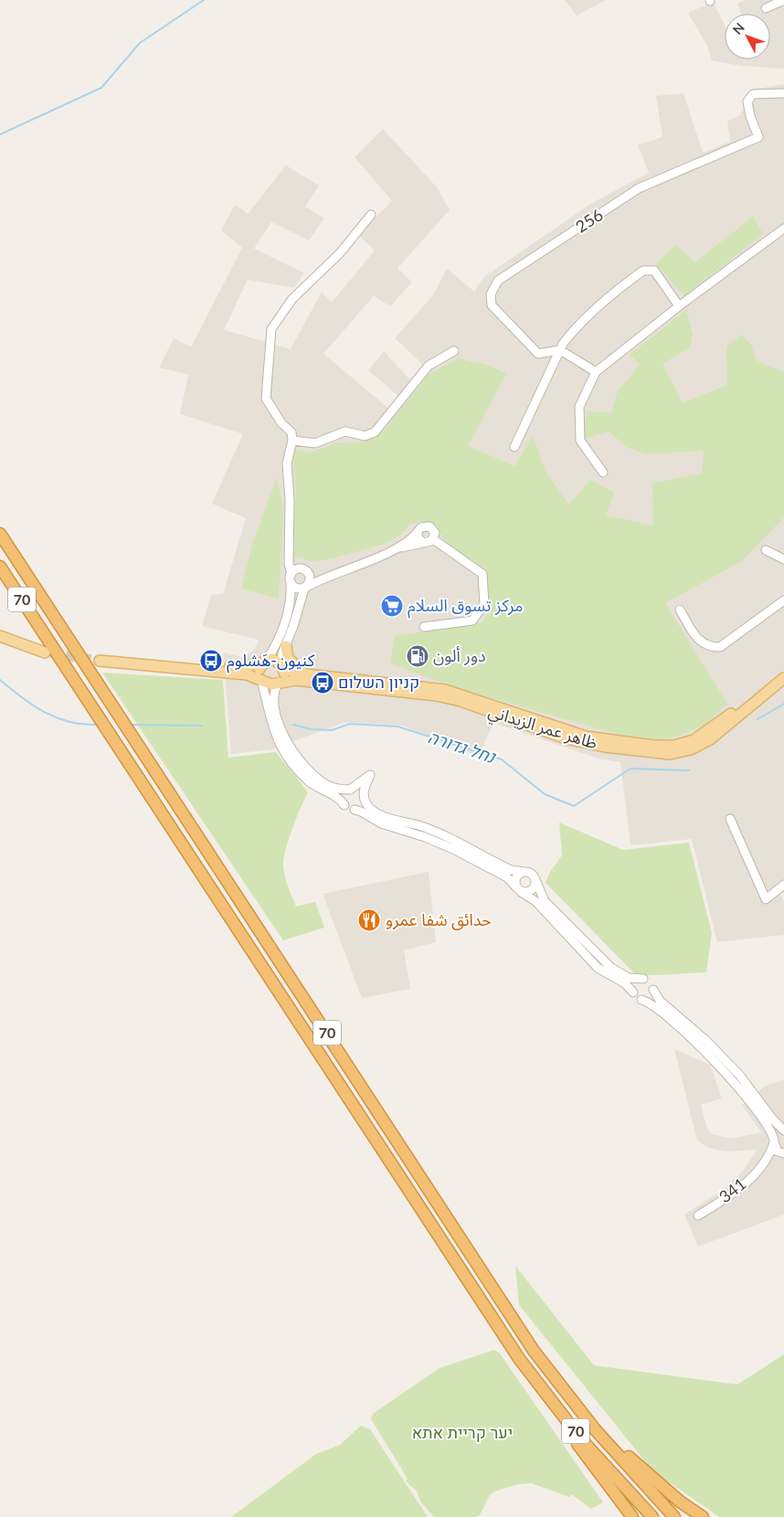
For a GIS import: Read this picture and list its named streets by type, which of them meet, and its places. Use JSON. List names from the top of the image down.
{
  "streets": {
    "highway": ["70"],
    "main road": ["ظاهر عمر الزيداني"],
    "street": ["256", "341"]
  },
  "water": ["נחל גדורה"],
  "parks": ["יער קריית אתא"],
  "places": {
    "supermarket": ["مركز تسوق السلام"],
    "fuel station": ["دور ألون"],
    "bus stop": ["كنيون-هَشلوم", "קניון השלום"],
    "restaurant": ["حدائق شفا عمرو"]
  },
  "north": "top left"
}
